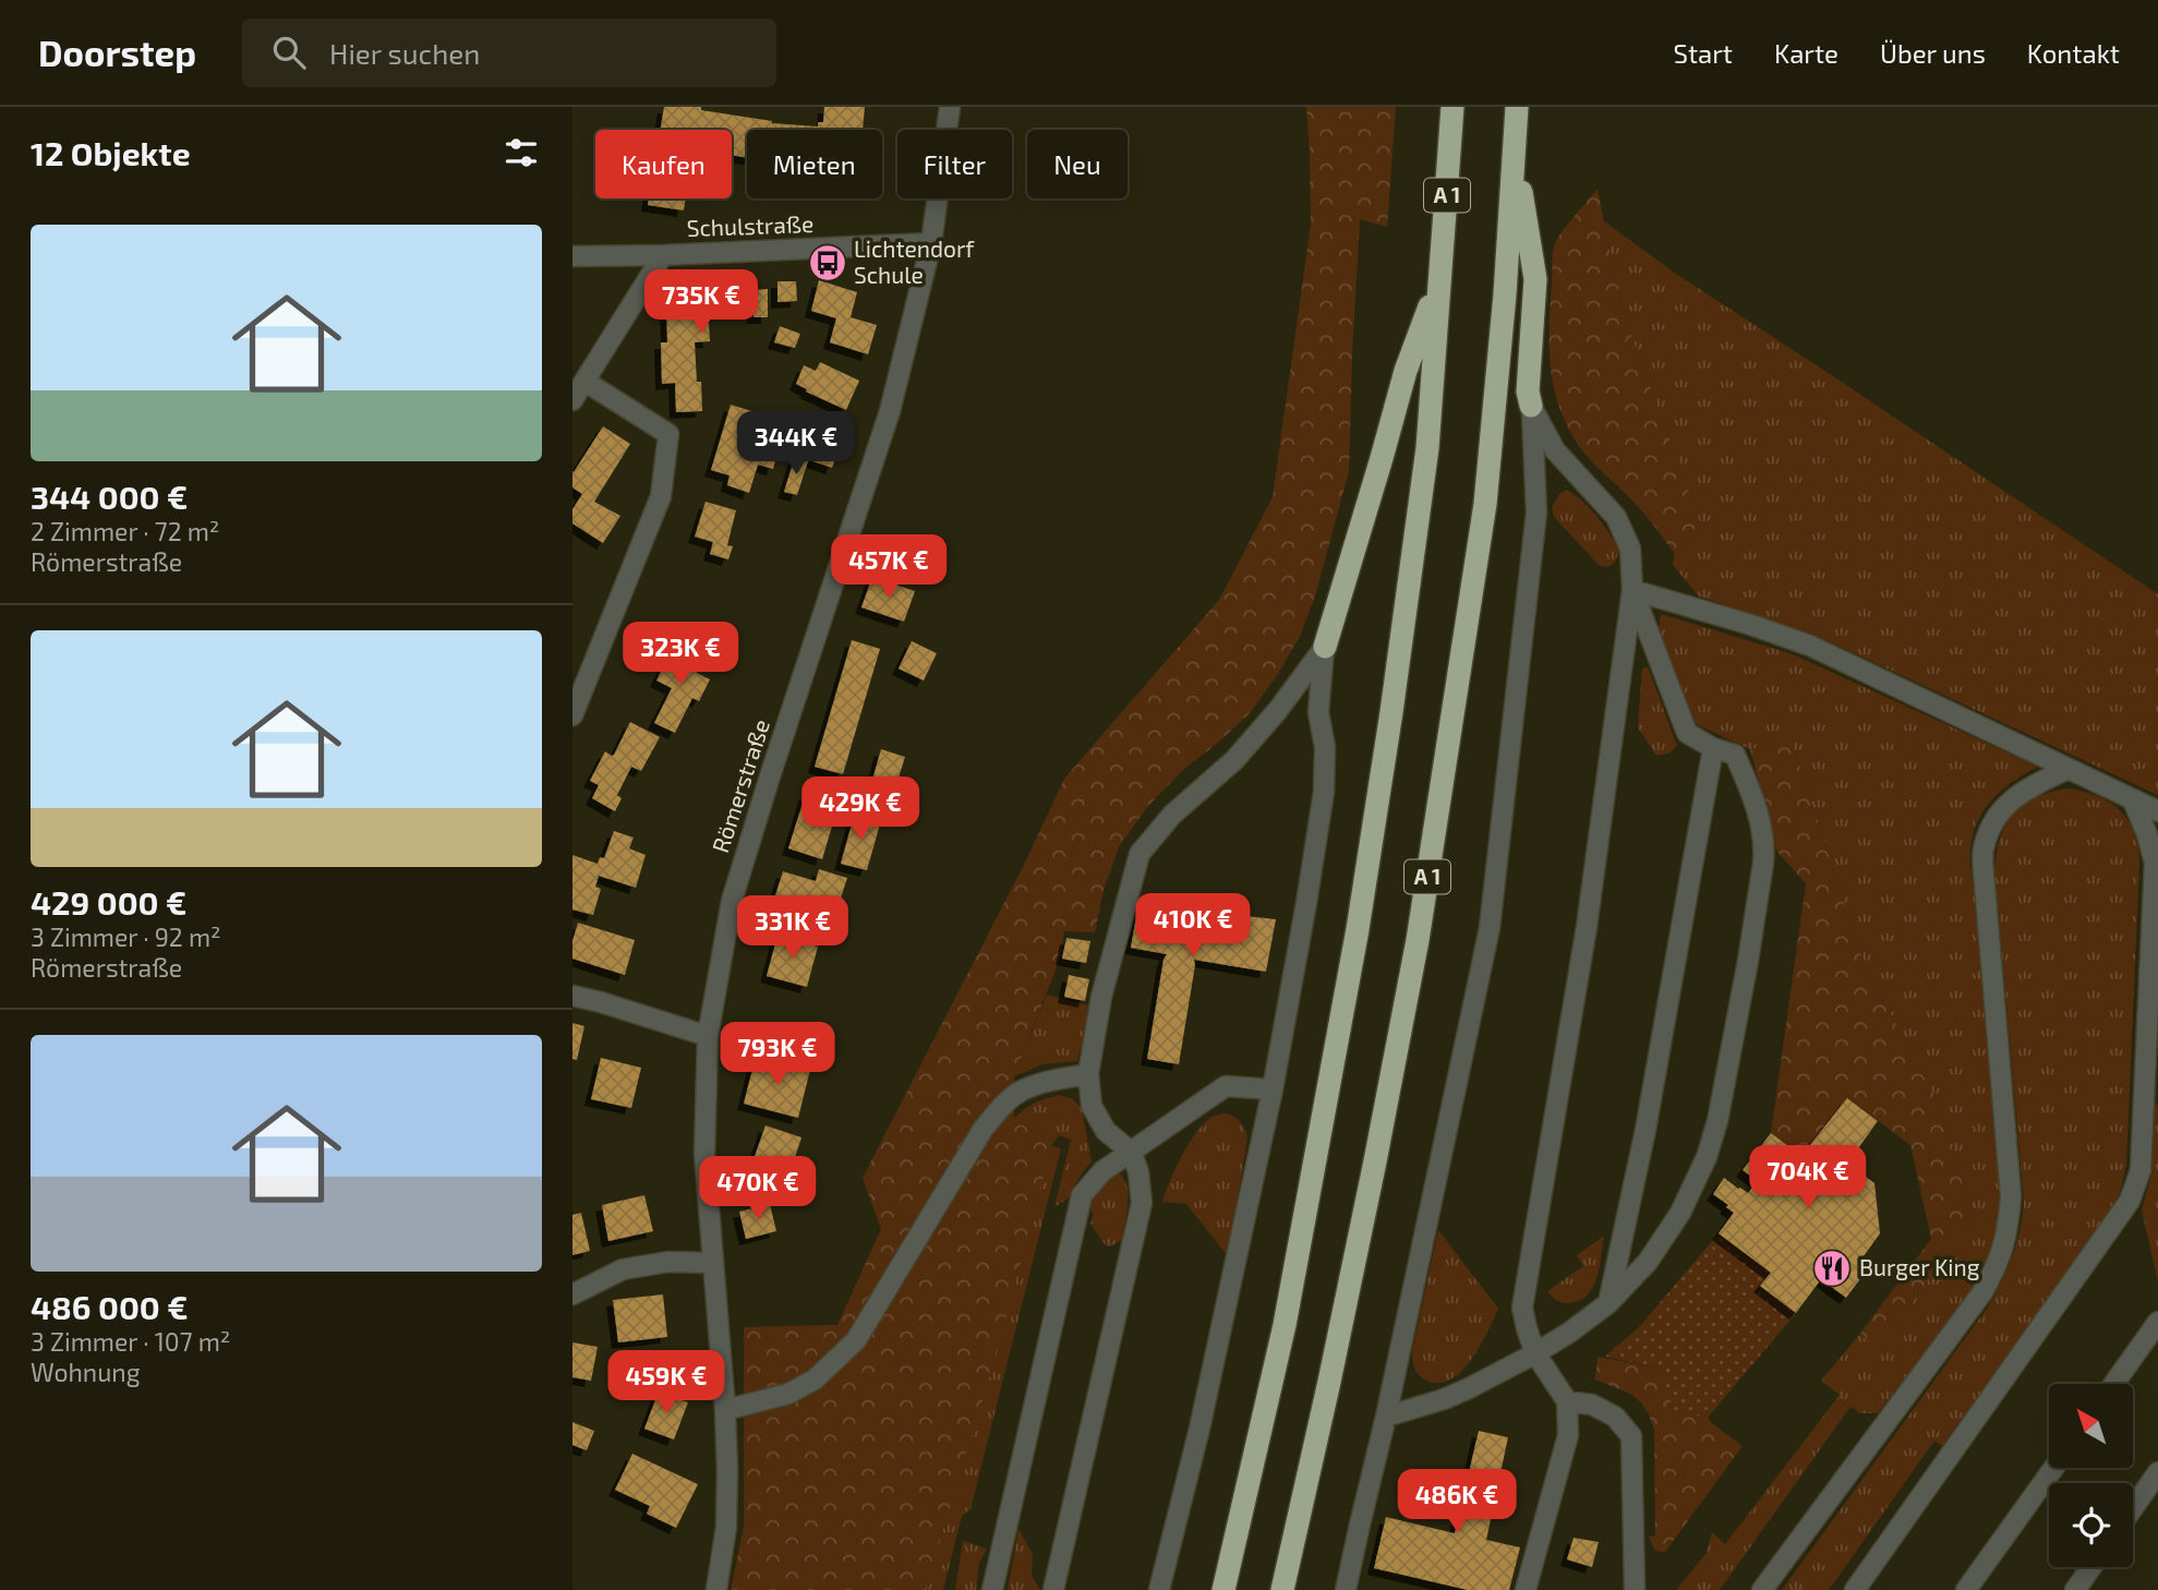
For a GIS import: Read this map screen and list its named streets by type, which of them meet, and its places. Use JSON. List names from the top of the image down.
{
  "streets": {
    "highway": ["A 1"],
    "street": ["Schulstraße", "Römerstraße"]
  },
  "crossings": [
    ["Schulstraße", "Römerstraße"]
  ],
  "places": {
    "bus stop": ["Lichtendorf Schule"],
    "restaurant": ["Burger King"]
  },
  "north": "top left",
  "page": {
    "header": "Doorstep",
    "search": "Hier suchen",
    "nav": [
      "Start",
      "Karte",
      "Über uns",
      "Kontakt"
    ],
    "heading": "12 Objekte",
    "chip": [
      "Kaufen",
      "Mieten",
      "Filter",
      "Neu"
    ],
    "list": [
      {
        "name": "344 000 €",
        "note": "2 Zimmer · 72 m² · Römerstraße"
      },
      {
        "name": "429 000 €",
        "note": "3 Zimmer · 92 m² · Römerstraße"
      },
      {
        "name": "486 000 €",
        "note": "3 Zimmer · 107 m² · Wohnung"
      }
    ],
    "price": [
      "735K €",
      "344K €",
      "457K €",
      "323K €",
      "429K €",
      "410K €",
      "331K €",
      "793K €",
      "704K €",
      "470K €",
      "459K €",
      "486K €"
    ]
  }
}
